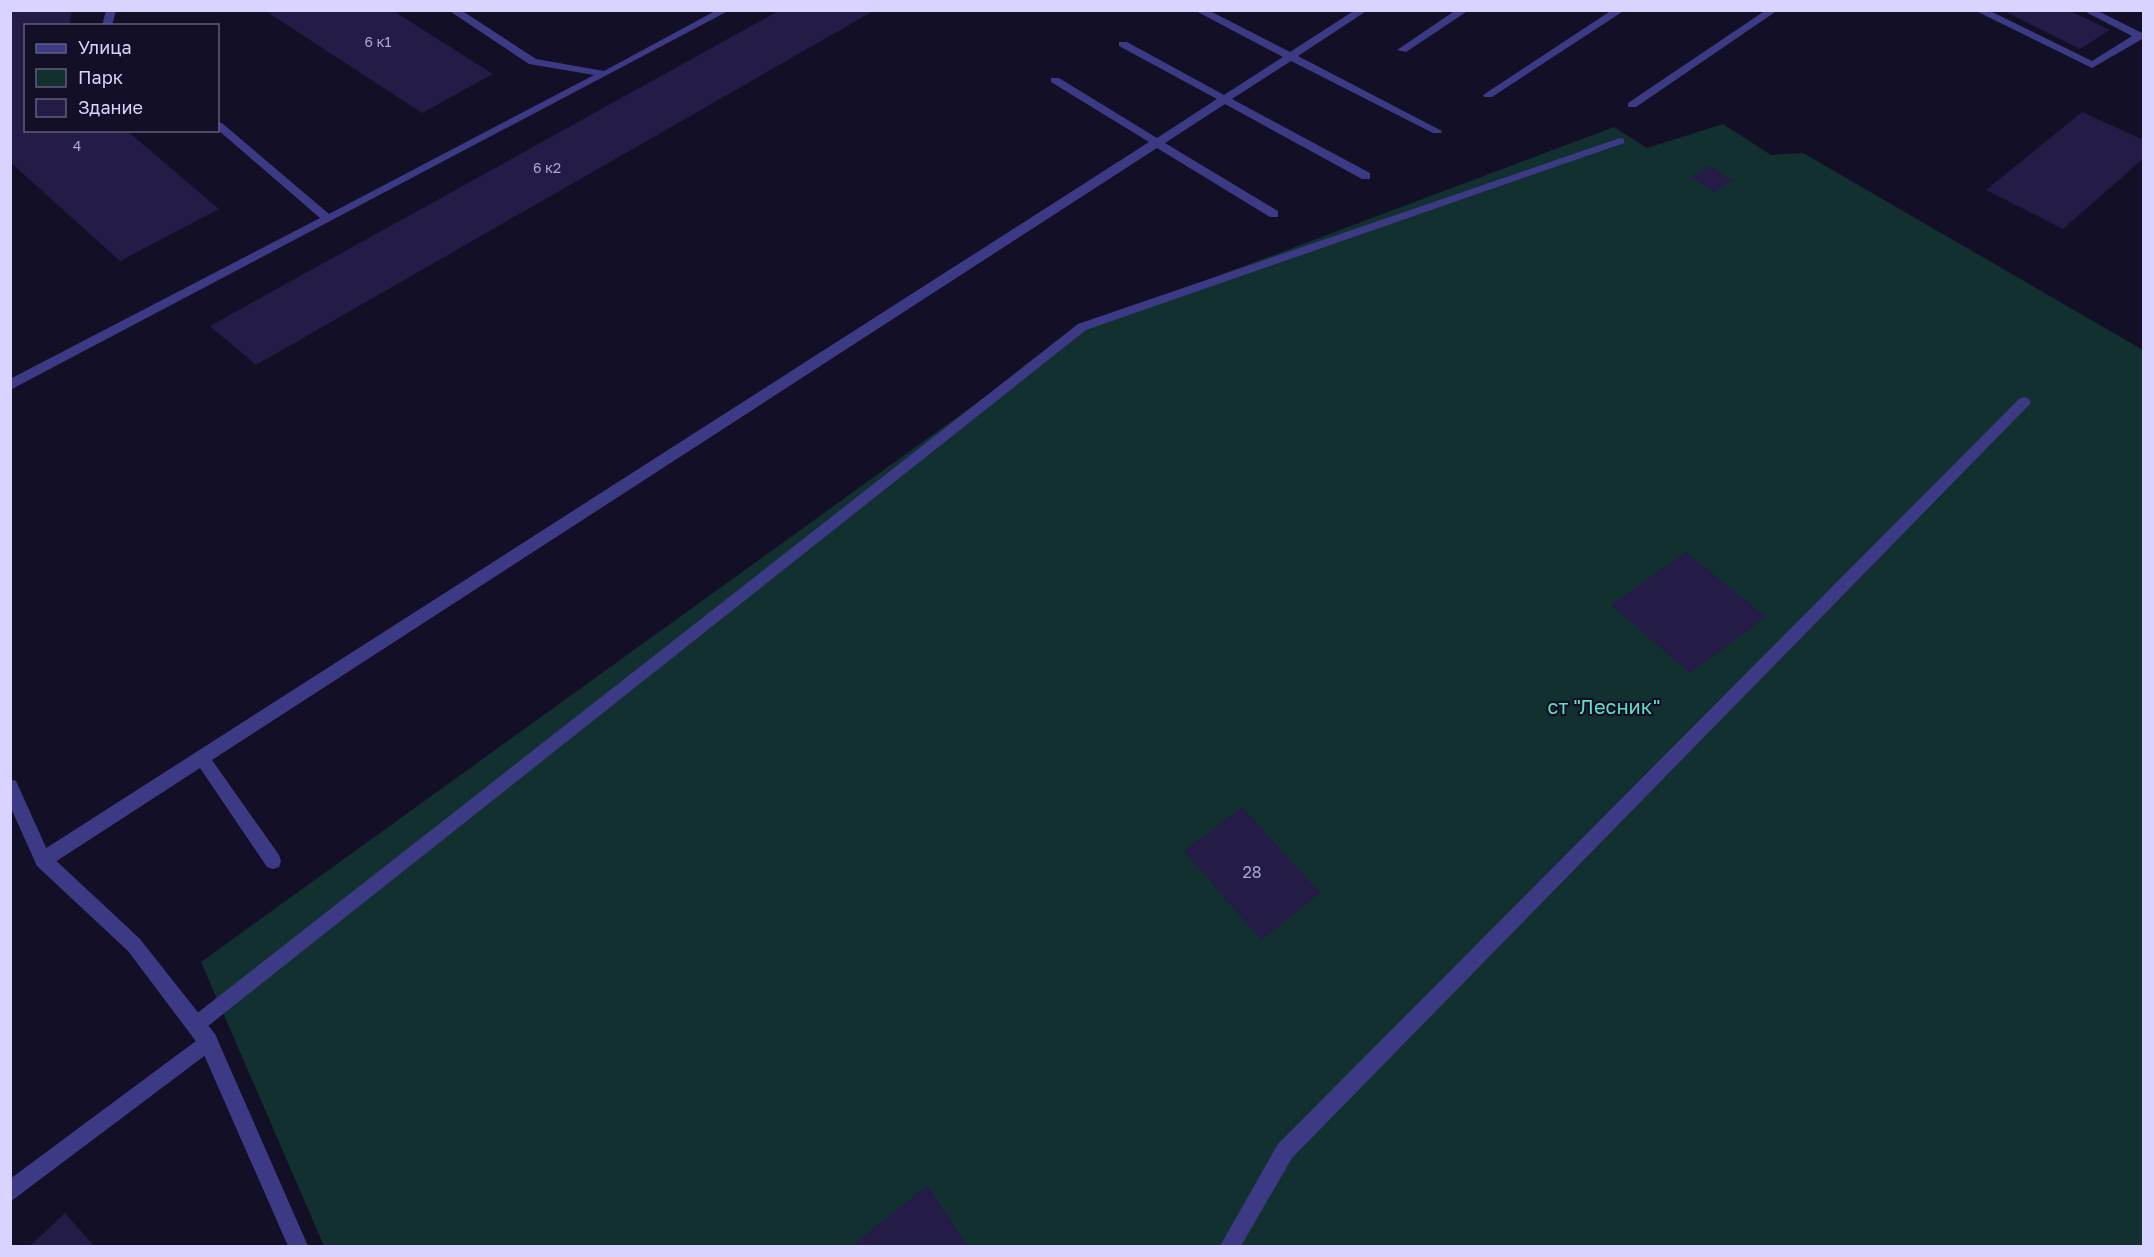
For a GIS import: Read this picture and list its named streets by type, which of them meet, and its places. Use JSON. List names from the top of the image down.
{
  "parks": ["ст \"Лесник\""],
  "house_numbers": [
    "6 к1",
    "4",
    "6 к2",
    "28"
  ],
  "legend": ["Улица", "Парк", "Здание"]
}
